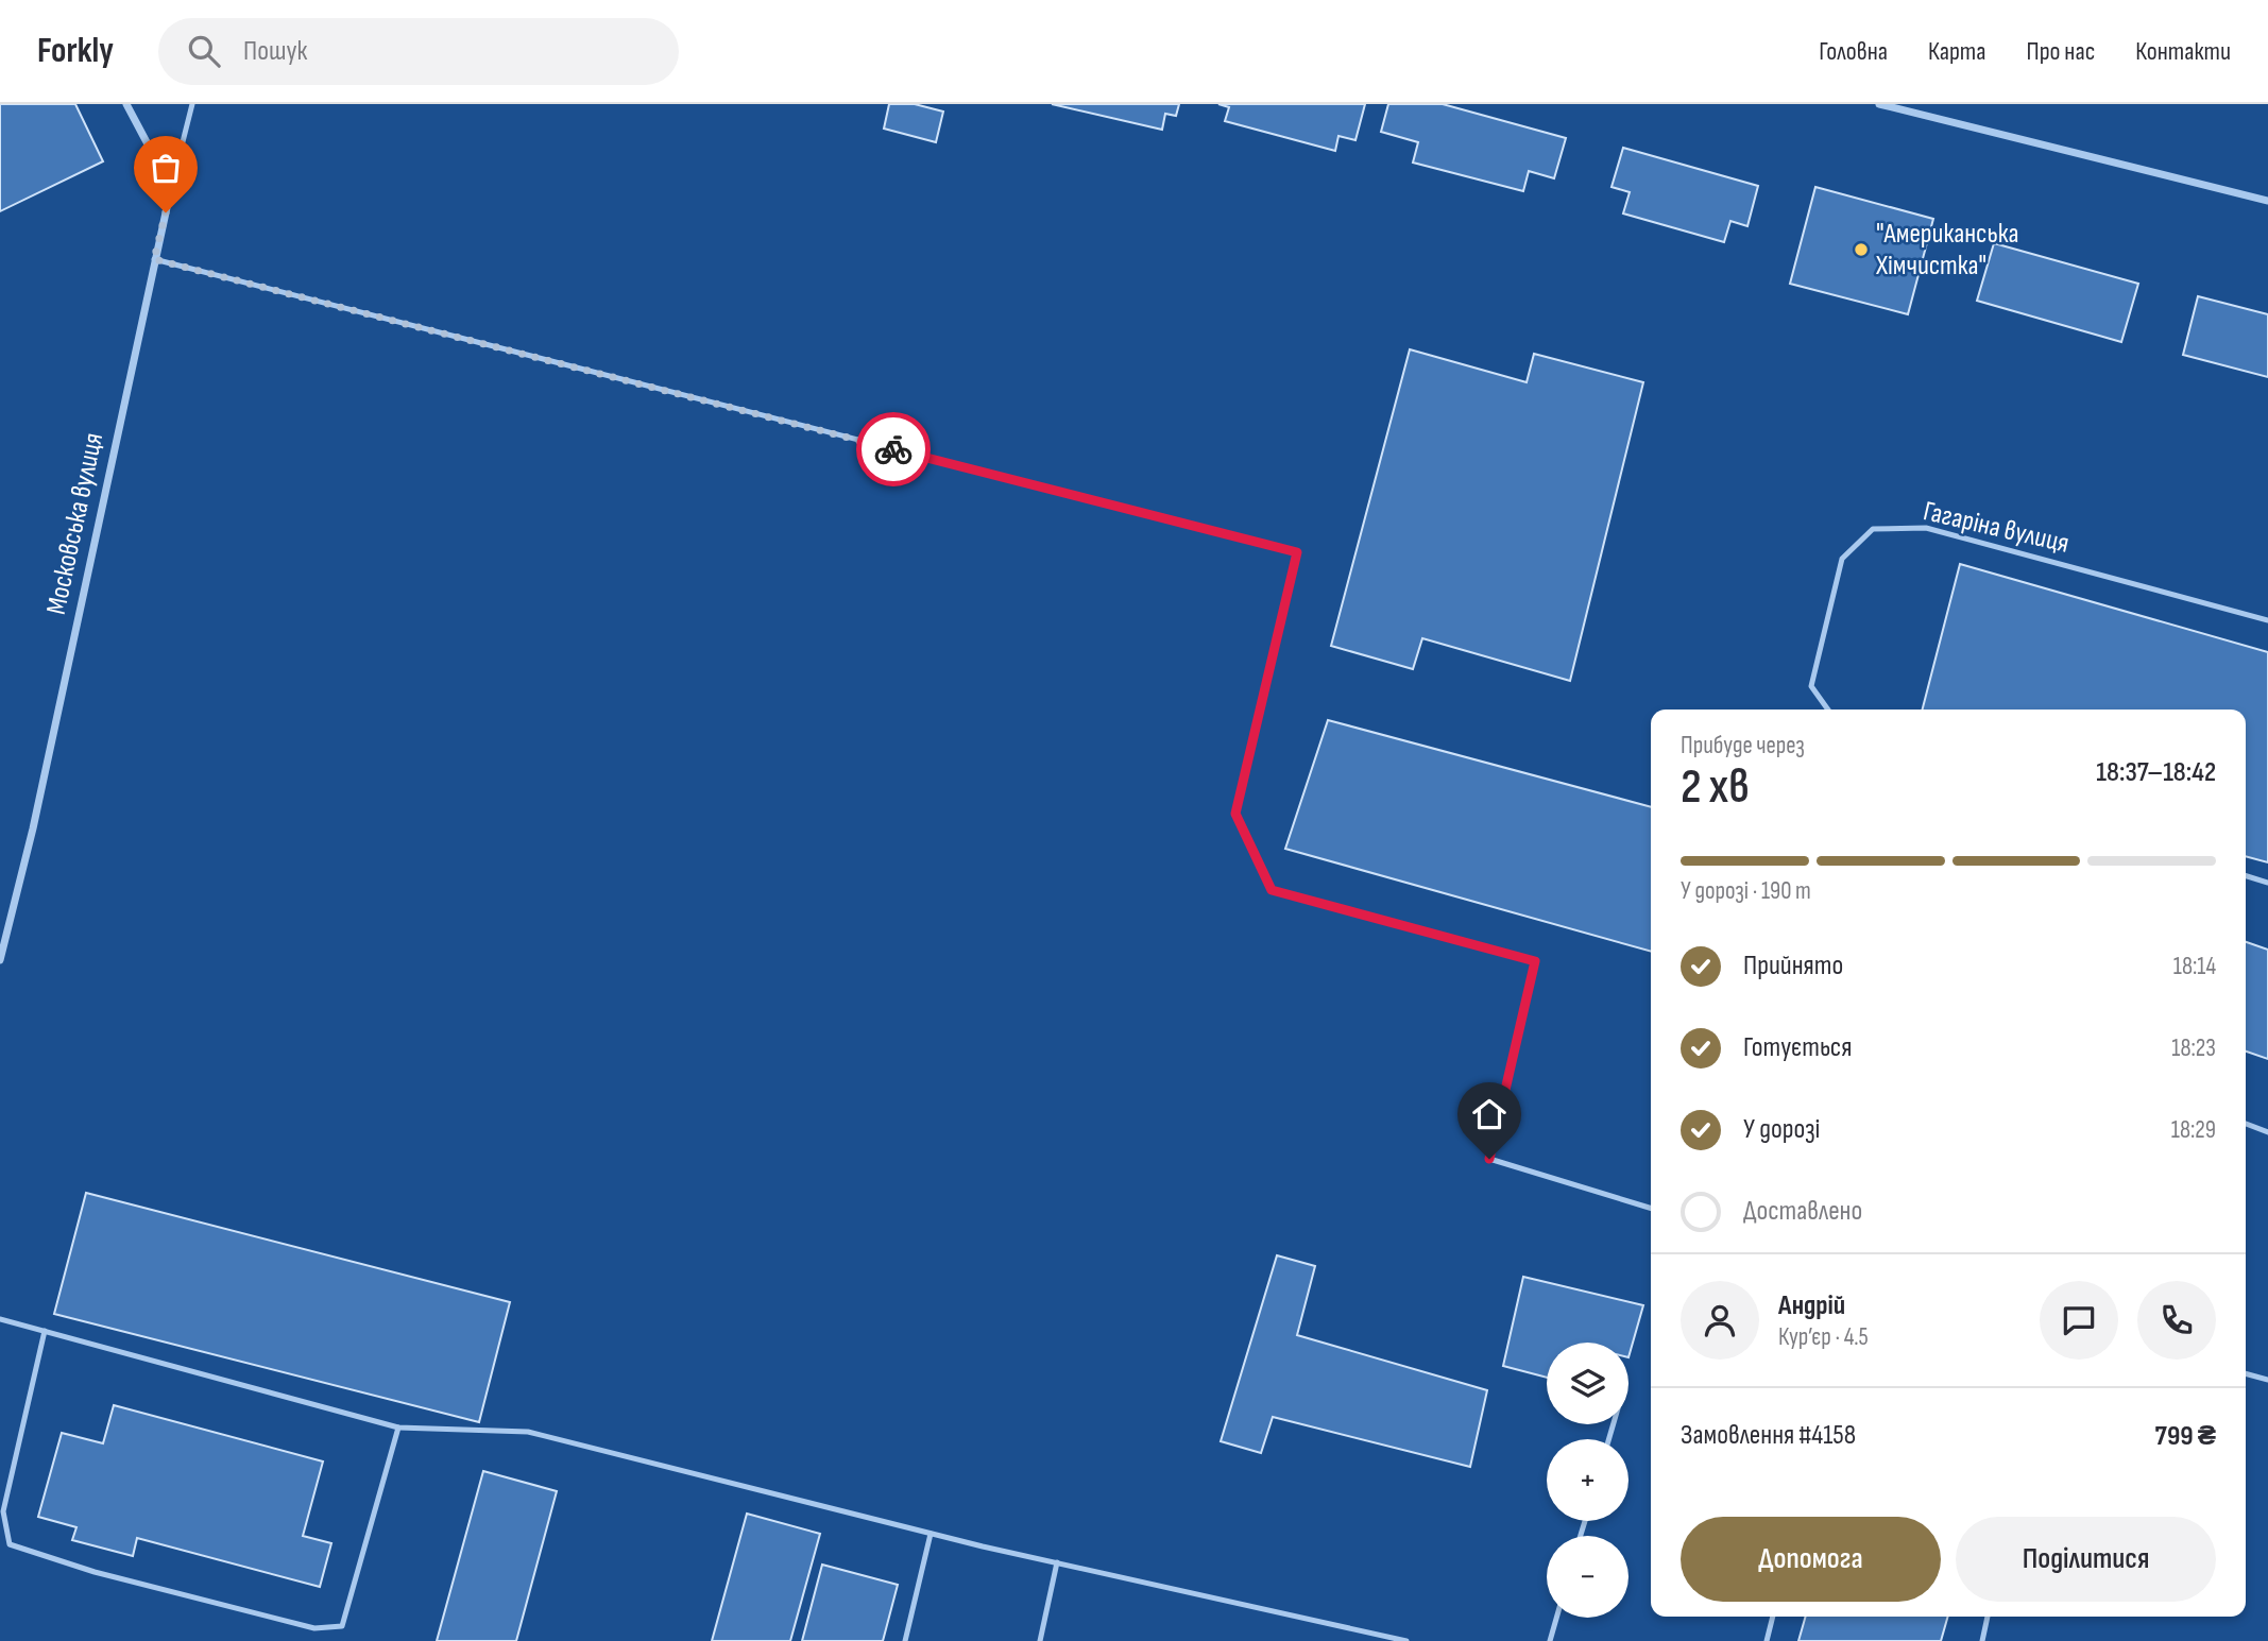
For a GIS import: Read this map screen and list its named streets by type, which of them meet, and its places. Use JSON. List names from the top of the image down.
{
  "streets": {
    "street": ["Московська вулиця"],
    "lane": ["Гагаріна вулиця"]
  },
  "places": ["\"Американська Хімчистка\""],
  "page": {
    "header": "Forkly",
    "search": "Пошук",
    "nav": [
      "Головна",
      "Карта",
      "Про нас",
      "Контакти"
    ],
    "heading": ["2 хв", "Прибуде через", "18:37–18:42"],
    "panel": [
      "Андрій",
      "Кур’єр · 4.5",
      "Замовлення #4158",
      "799 ₴"
    ],
    "bar": "У дорозі · 190 m",
    "list": [
      ["Прийнято", "18:14"],
      ["Готується", "18:23"],
      ["У дорозі", "18:29"],
      "Доставлено"
    ],
    "map_buttons": ["+", "−"],
    "buttons": ["Допомога", "Поділитися"]
  }
}
